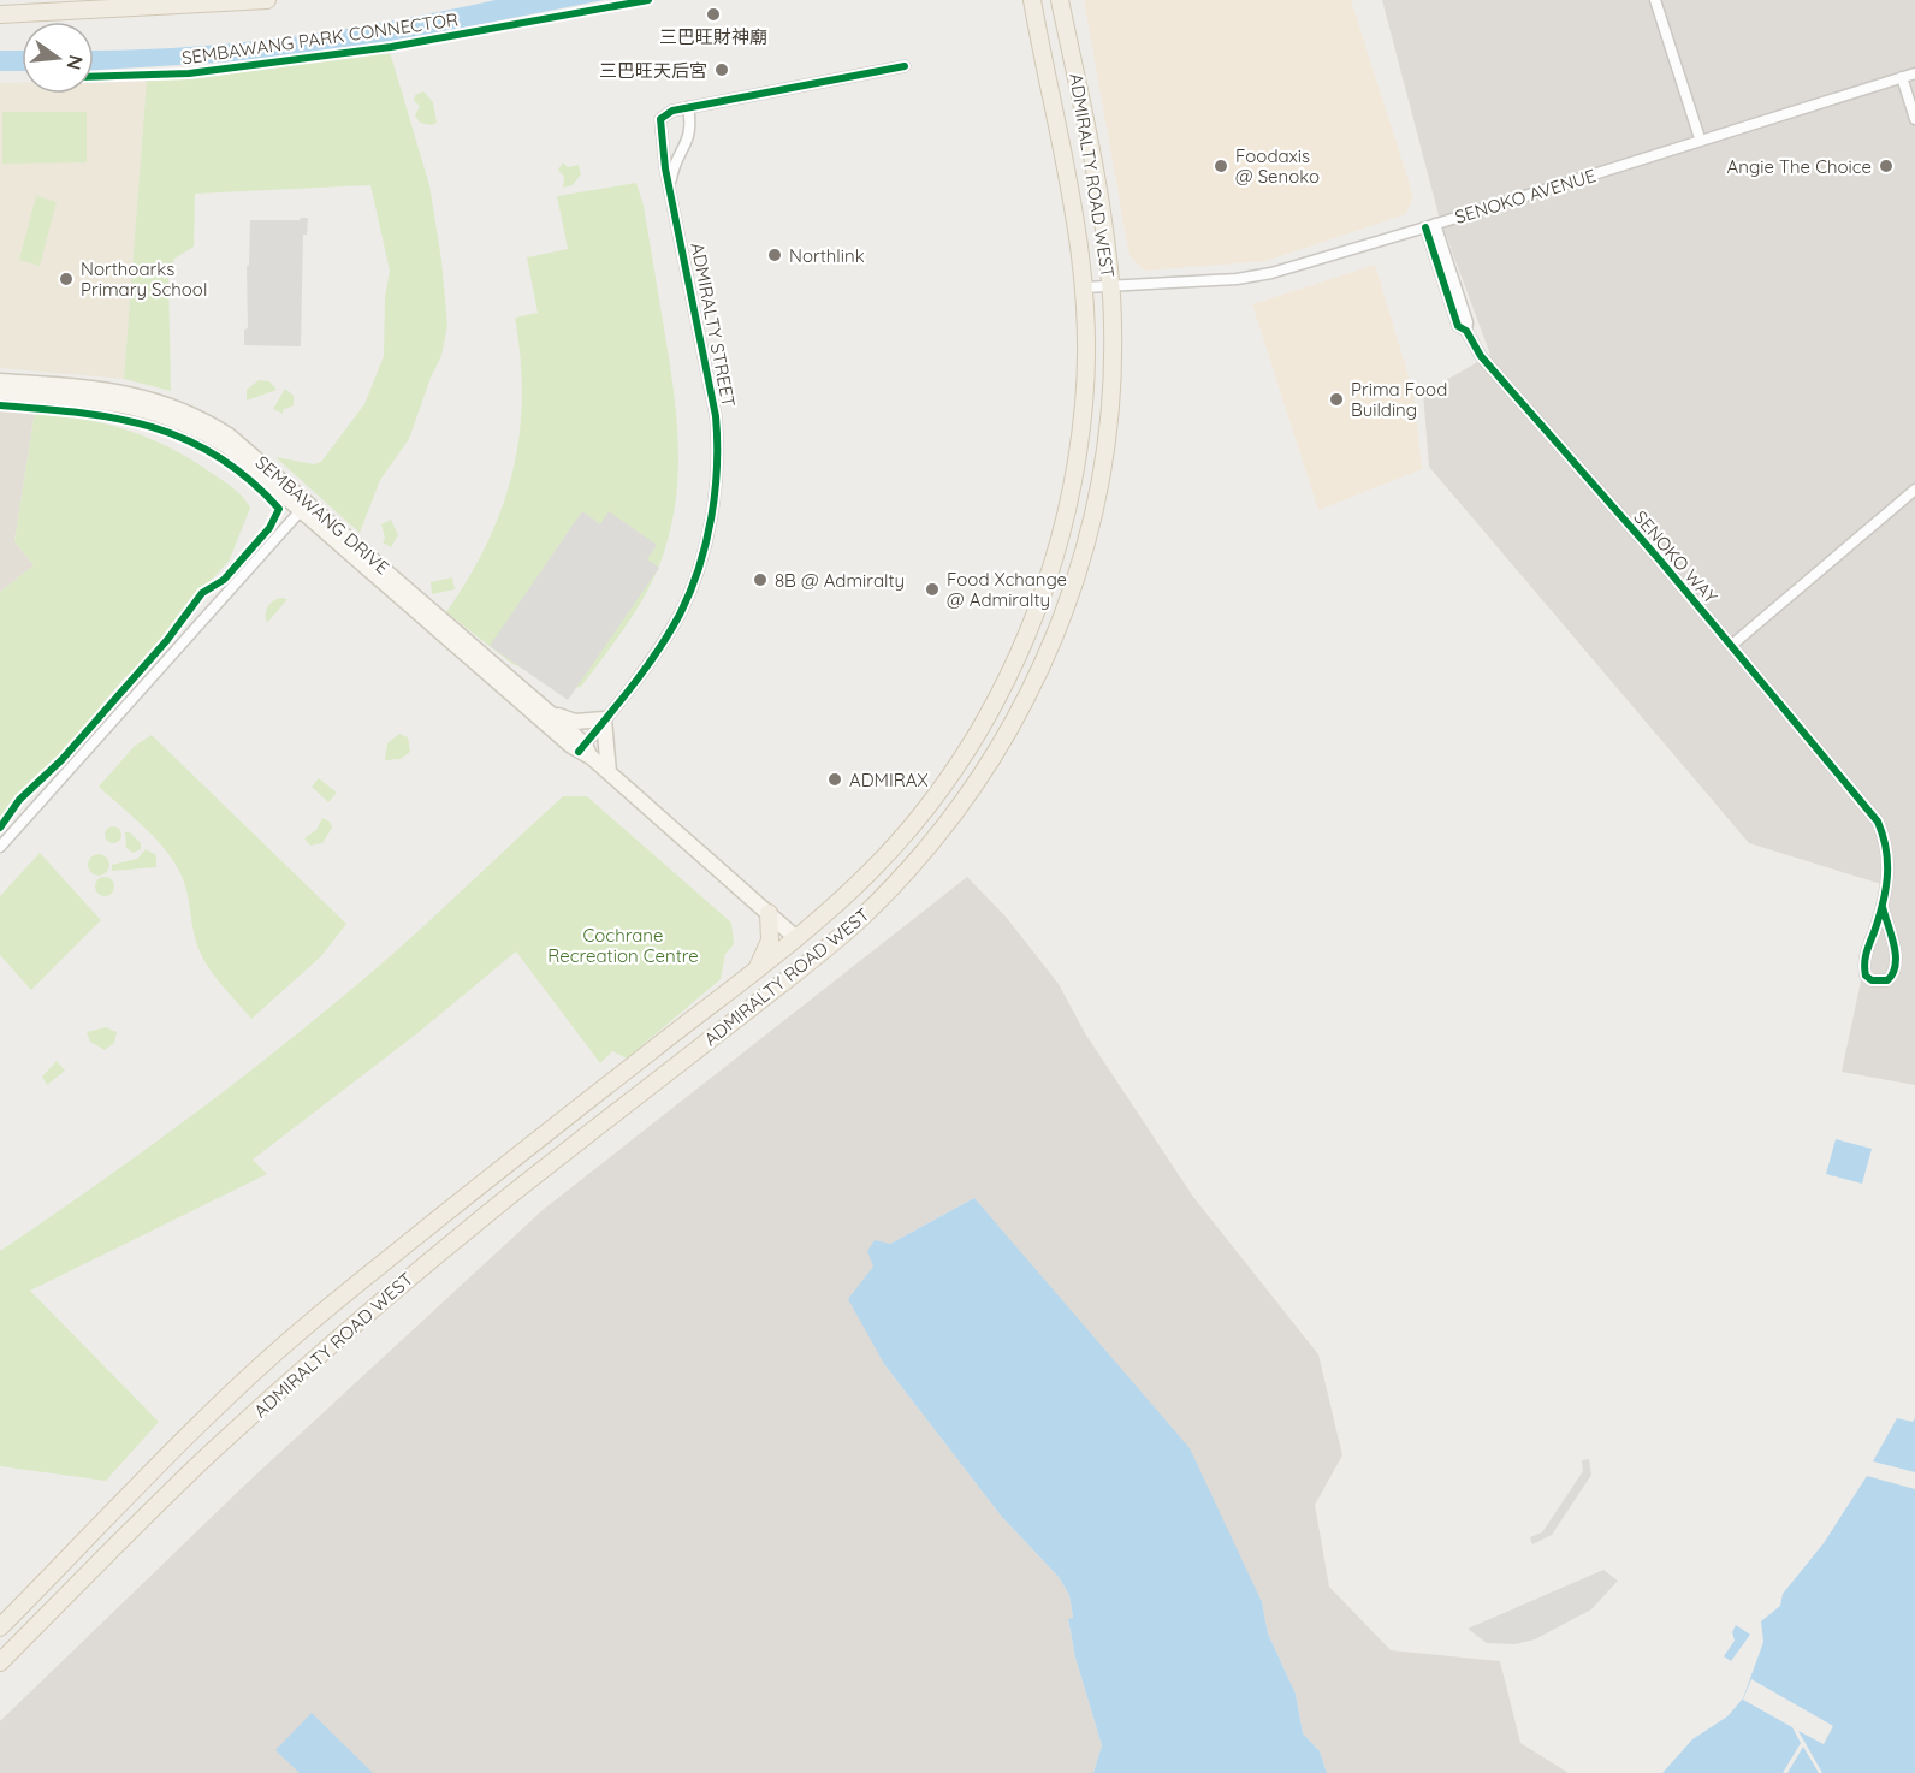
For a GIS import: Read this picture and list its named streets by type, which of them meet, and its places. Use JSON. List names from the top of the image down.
{
  "streets": {
    "main road": ["ADMIRALTY ROAD WEST", "SEMBAWANG DRIVE"],
    "street": ["SENOKO AVENUE", "ADMIRALTY STREET", "SENOKO WAY"],
    "cycle path": ["SEMBAWANG PARK CONNECTOR"]
  },
  "crossings": [
    ["ADMIRALTY ROAD WEST", "SENOKO AVENUE"],
    ["ADMIRALTY ROAD WEST", "SEMBAWANG DRIVE"],
    ["SENOKO AVENUE", "SENOKO WAY"],
    ["ADMIRALTY STREET", "SEMBAWANG DRIVE"]
  ],
  "parks": ["Cochrane Recreation Centre"],
  "places": [
    "三巴旺財神廟",
    "三巴旺天后宮",
    "Foodaxis @ Senoko",
    "Angie The Choice",
    "Northlink",
    "Northoarks Primary School",
    "Prima Food Building",
    "8B @ Admiralty",
    "Food Xchange @ Admiralty",
    "ADMIRAX"
  ],
  "north": "right"
}
